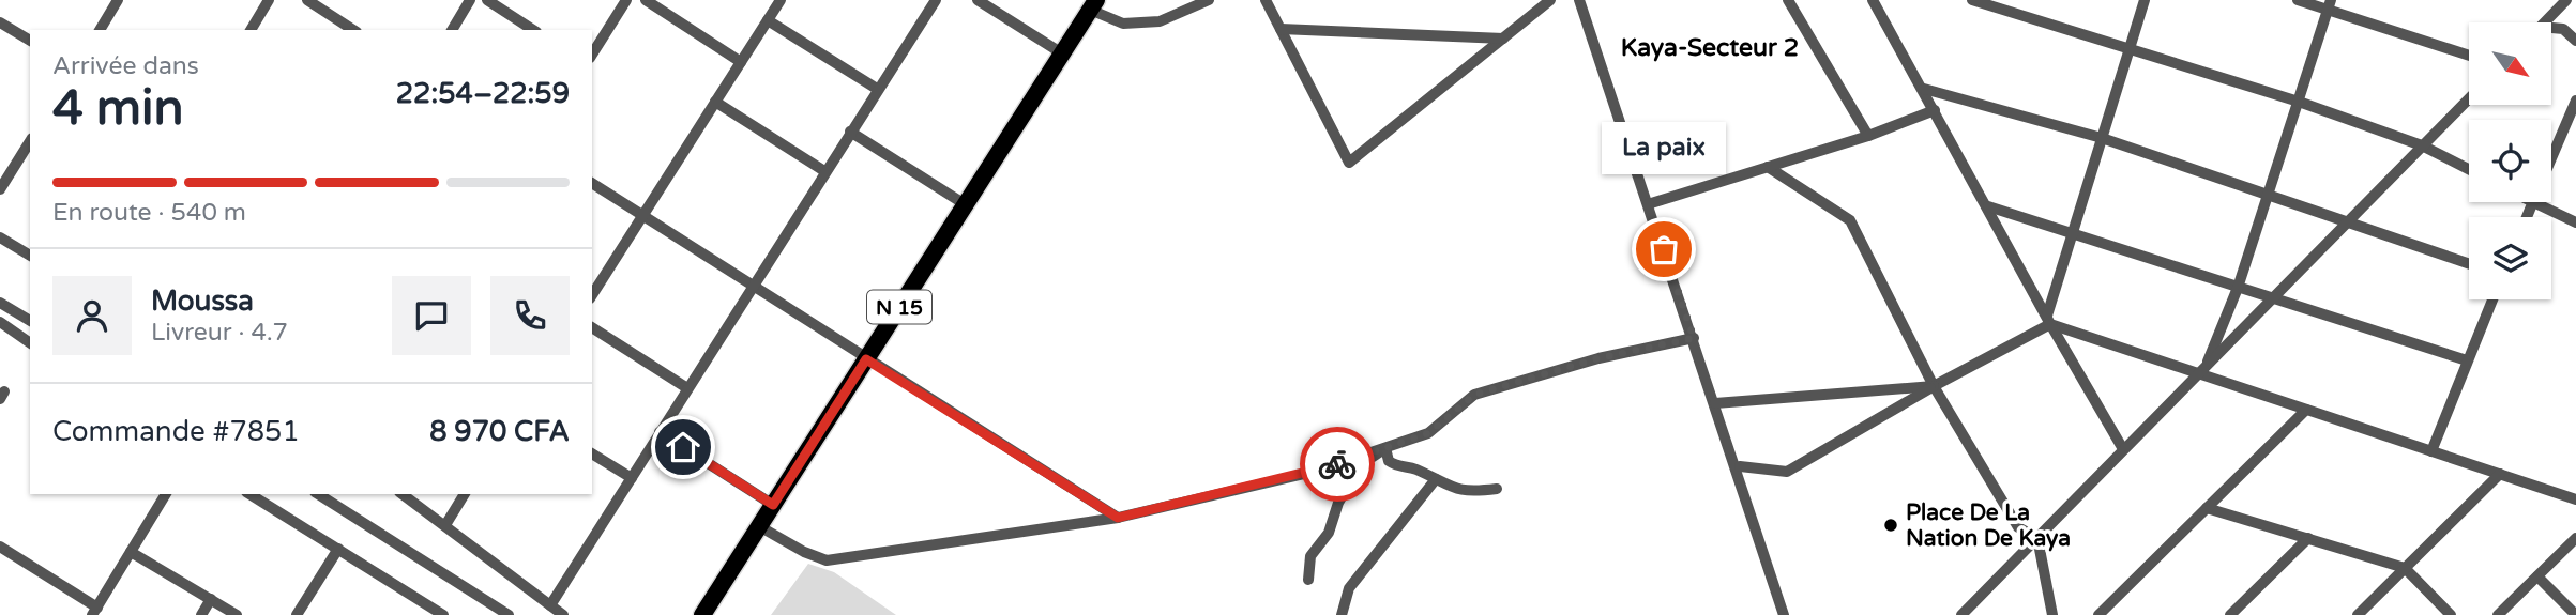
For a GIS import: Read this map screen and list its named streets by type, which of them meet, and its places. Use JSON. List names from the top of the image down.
{
  "streets": {
    "main road": ["N 15"]
  },
  "districts": ["Kaya-Secteur 2"],
  "places": ["La paix", "Place De La Nation De Kaya"],
  "north": "bottom right",
  "page": {
    "heading": ["4 min", "Arrivée dans", "22:54–22:59"],
    "panel": [
      "Moussa",
      "Livreur · 4.7",
      "Commande #7851",
      "8 970 CFA"
    ],
    "bubble": "La paix",
    "bar": "En route · 540 m"
  }
}
